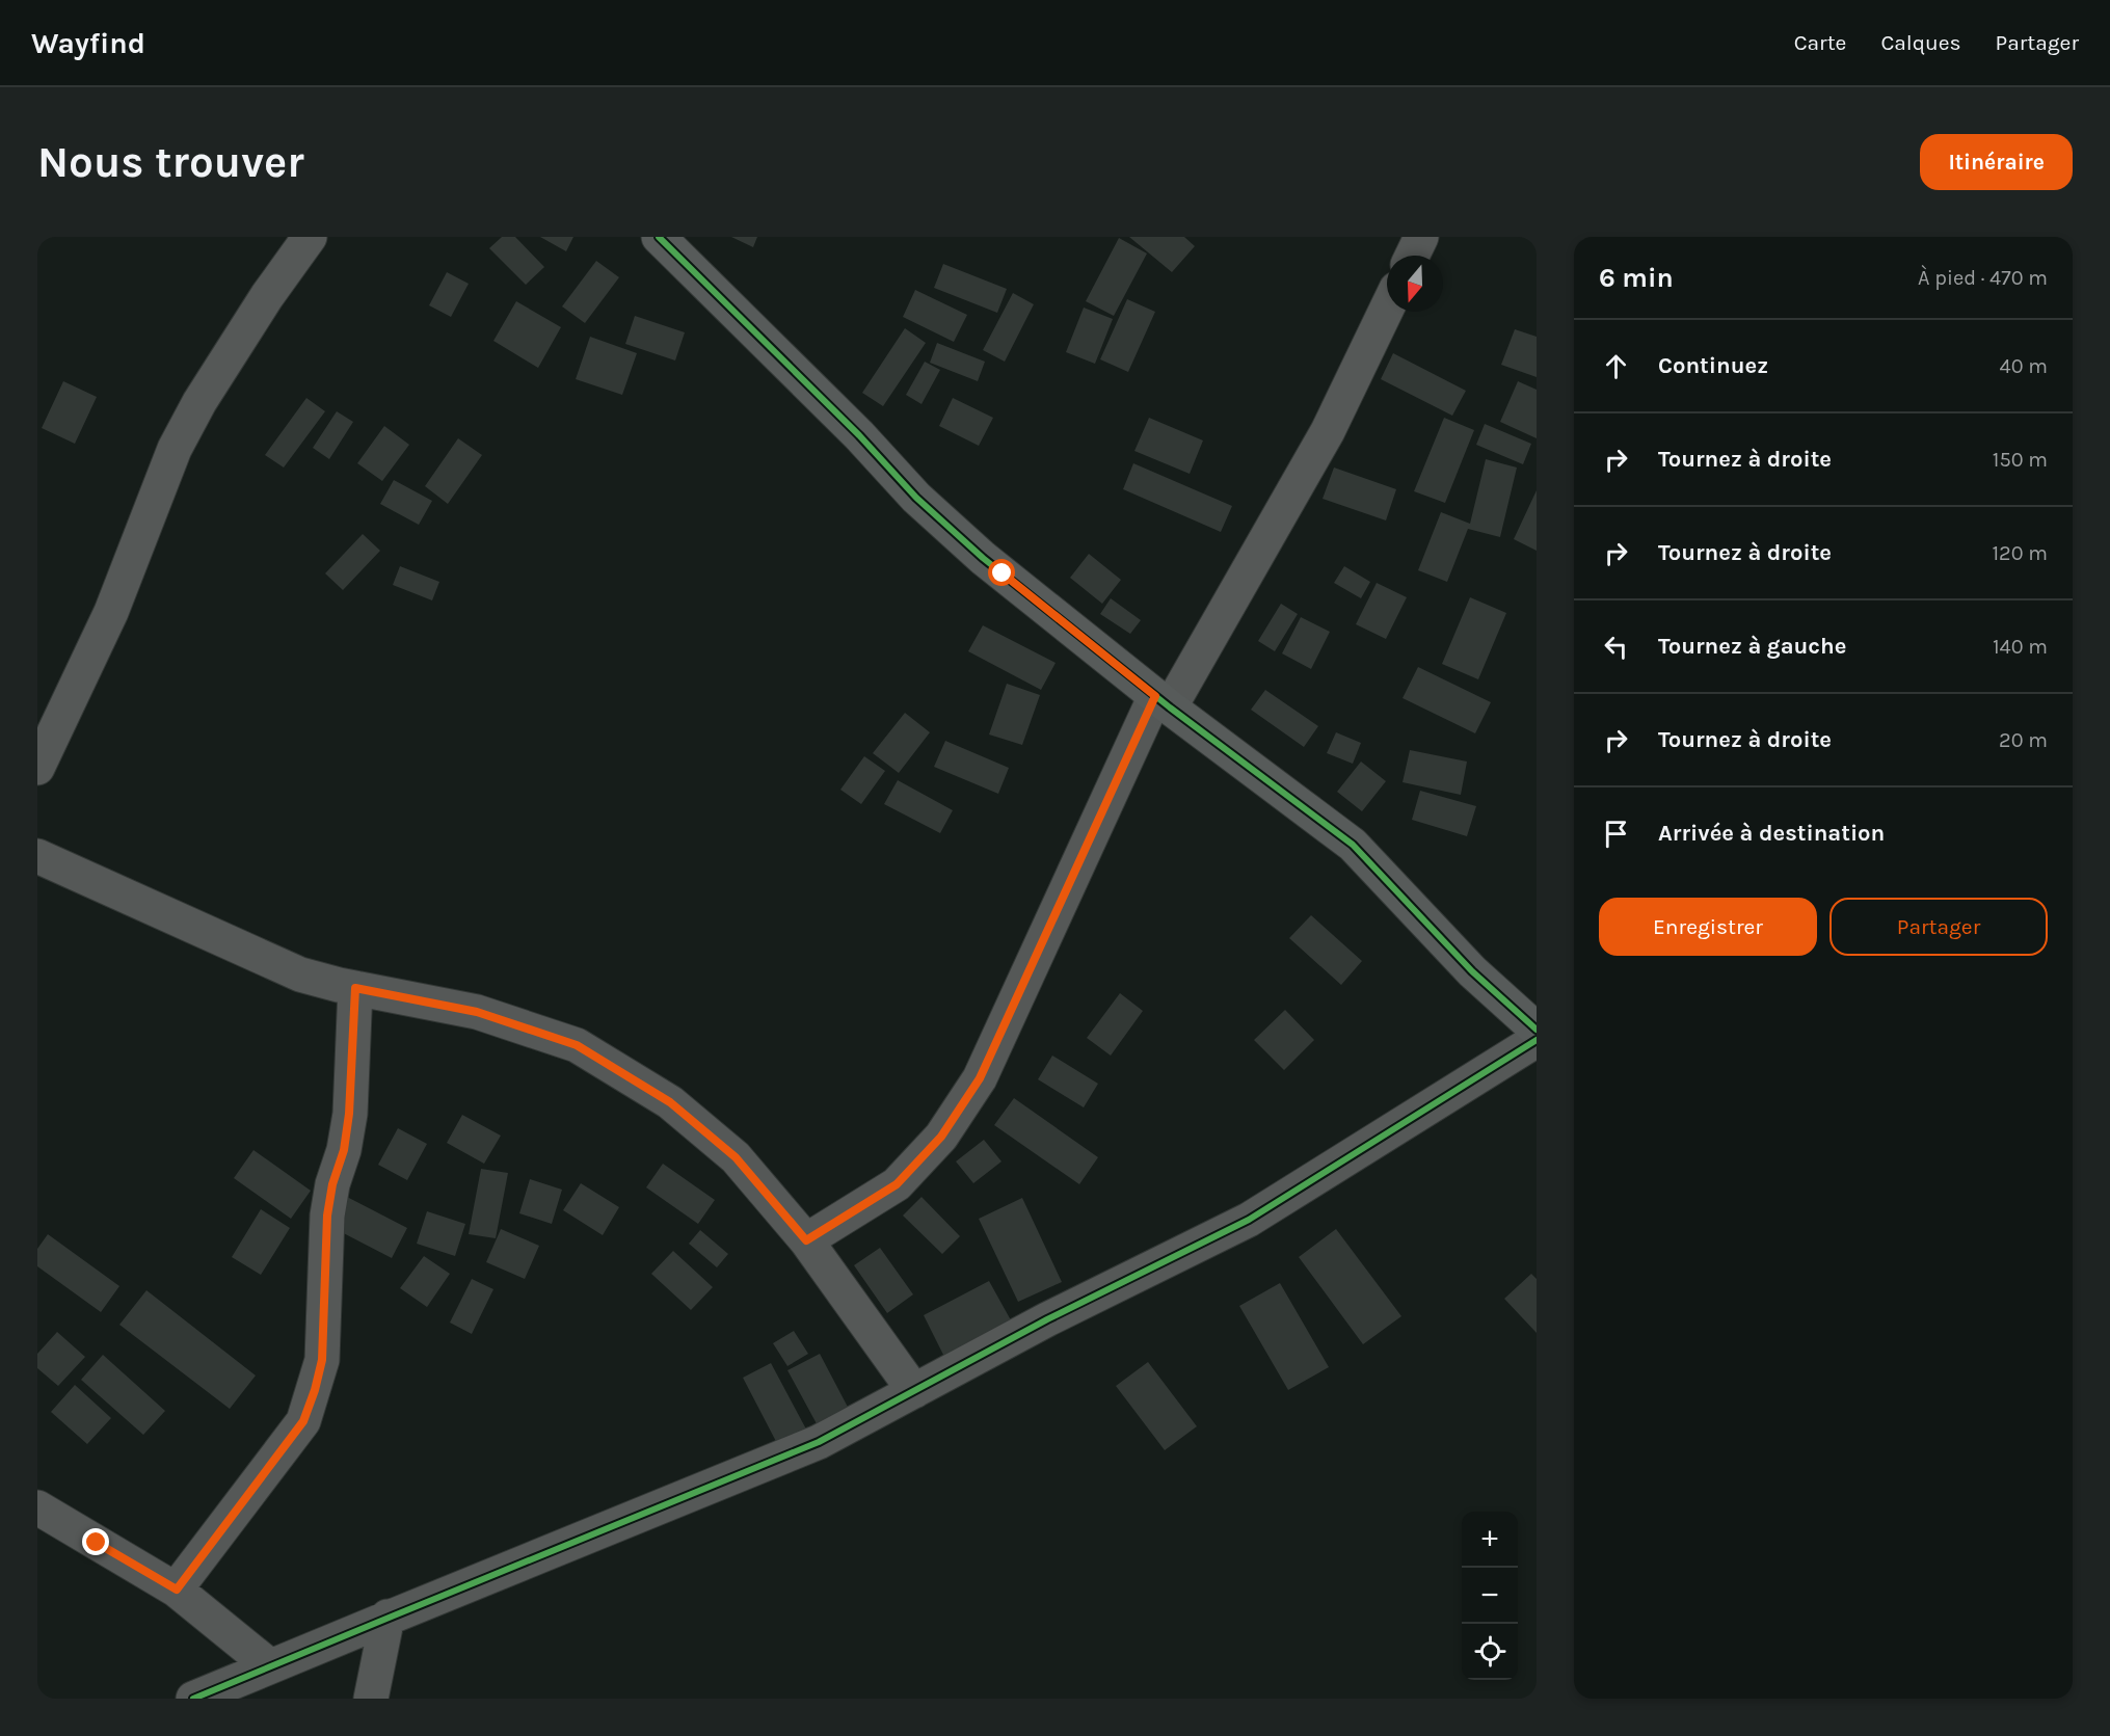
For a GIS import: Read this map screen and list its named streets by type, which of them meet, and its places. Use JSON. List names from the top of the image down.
{
  "north": "bottom",
  "page": {
    "header": "Wayfind",
    "nav": ["Carte", "Calques", "Partager"],
    "buttons": [
      "Itinéraire",
      ["Enregistrer", "Partager"]
    ],
    "title": "Nous trouver",
    "heading": ["6 min", "À pied · 470 m"],
    "list": [
      ["Continuez", "40 m"],
      ["Tournez à droite", "150 m"],
      ["Tournez à droite", "120 m"],
      ["Tournez à gauche", "140 m"],
      ["Tournez à droite", "20 m"],
      "Arrivée à destination"
    ],
    "map_buttons": ["+", "−"]
  }
}
